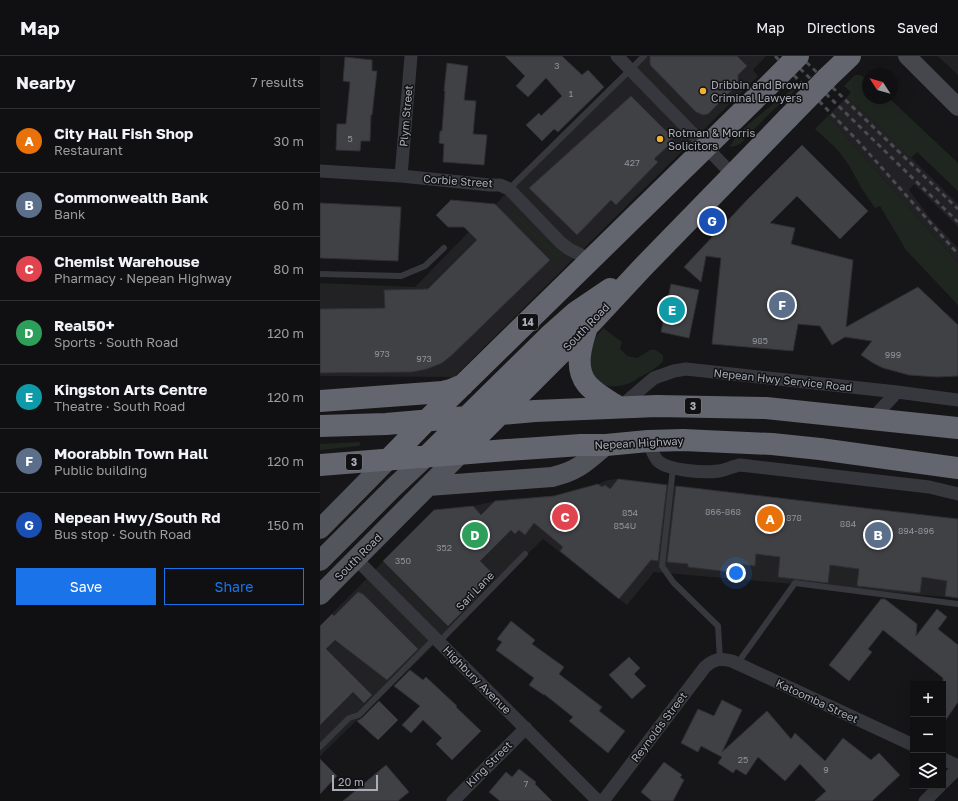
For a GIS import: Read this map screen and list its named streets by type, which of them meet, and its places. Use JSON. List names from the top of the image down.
{
  "streets": {
    "highway": [
      "14",
      "South Road",
      "3",
      "Nepean Highway"
    ],
    "street": [
      "Plym Street",
      "Corbie Street",
      "Nepean Hwy Service Road",
      "Highbury Avenue",
      "Katoomba Street",
      "Reynolds Street",
      "King Street"
    ],
    "lane": ["Sari Lane"]
  },
  "crossings": [
    ["Plym Street", "Corbie Street"],
    ["Corbie Street", "14"],
    ["14", "3"],
    ["14", "Nepean Highway"],
    ["South Road", "3"],
    ["South Road", "Nepean Highway"],
    ["South Road", "Highbury Avenue"],
    ["Nepean Hwy Service Road", "3"],
    ["Sari Lane", "Highbury Avenue"],
    ["Highbury Avenue", "King Street"],
    ["Katoomba Street", "Reynolds Street"]
  ],
  "places": ["Dribbin and Brown Criminal Lawyers", "Rotman & Morris Solicitors"],
  "house_numbers": [
    "3",
    "1",
    "5",
    "427",
    "985",
    "973",
    "999",
    "973",
    "866-868",
    "854",
    "878",
    "884",
    "854U",
    "894-896",
    "352",
    "350",
    "25",
    "9",
    "7"
  ],
  "scale_bar": "20 m",
  "north": "top left",
  "page": {
    "header": "Map",
    "nav": ["Map", "Directions", "Saved"],
    "heading": ["Nearby", "7 results"],
    "list": [
      {
        "mark": "A",
        "name": "City Hall Fish Shop",
        "note": "Restaurant",
        "value": "30 m"
      },
      {
        "mark": "B",
        "name": "Commonwealth Bank",
        "note": "Bank",
        "value": "60 m"
      },
      {
        "mark": "C",
        "name": "Chemist Warehouse",
        "note": "Pharmacy · Nepean Highway",
        "value": "80 m"
      },
      {
        "mark": "D",
        "name": "Real50+",
        "note": "Sports · South Road",
        "value": "120 m"
      },
      {
        "mark": "E",
        "name": "Kingston Arts Centre",
        "note": "Theatre · South Road",
        "value": "120 m"
      },
      {
        "mark": "F",
        "name": "Moorabbin Town Hall",
        "note": "Public building",
        "value": "120 m"
      },
      {
        "mark": "G",
        "name": "Nepean Hwy/South Rd",
        "note": "Bus stop · South Road",
        "value": "150 m"
      }
    ],
    "pins": [
      "G",
      "F",
      "E",
      "C",
      "A",
      "B",
      "D"
    ],
    "buttons": ["Save", "Share"],
    "map_buttons": ["+", "−"],
    "scale": "20 m"
  }
}
